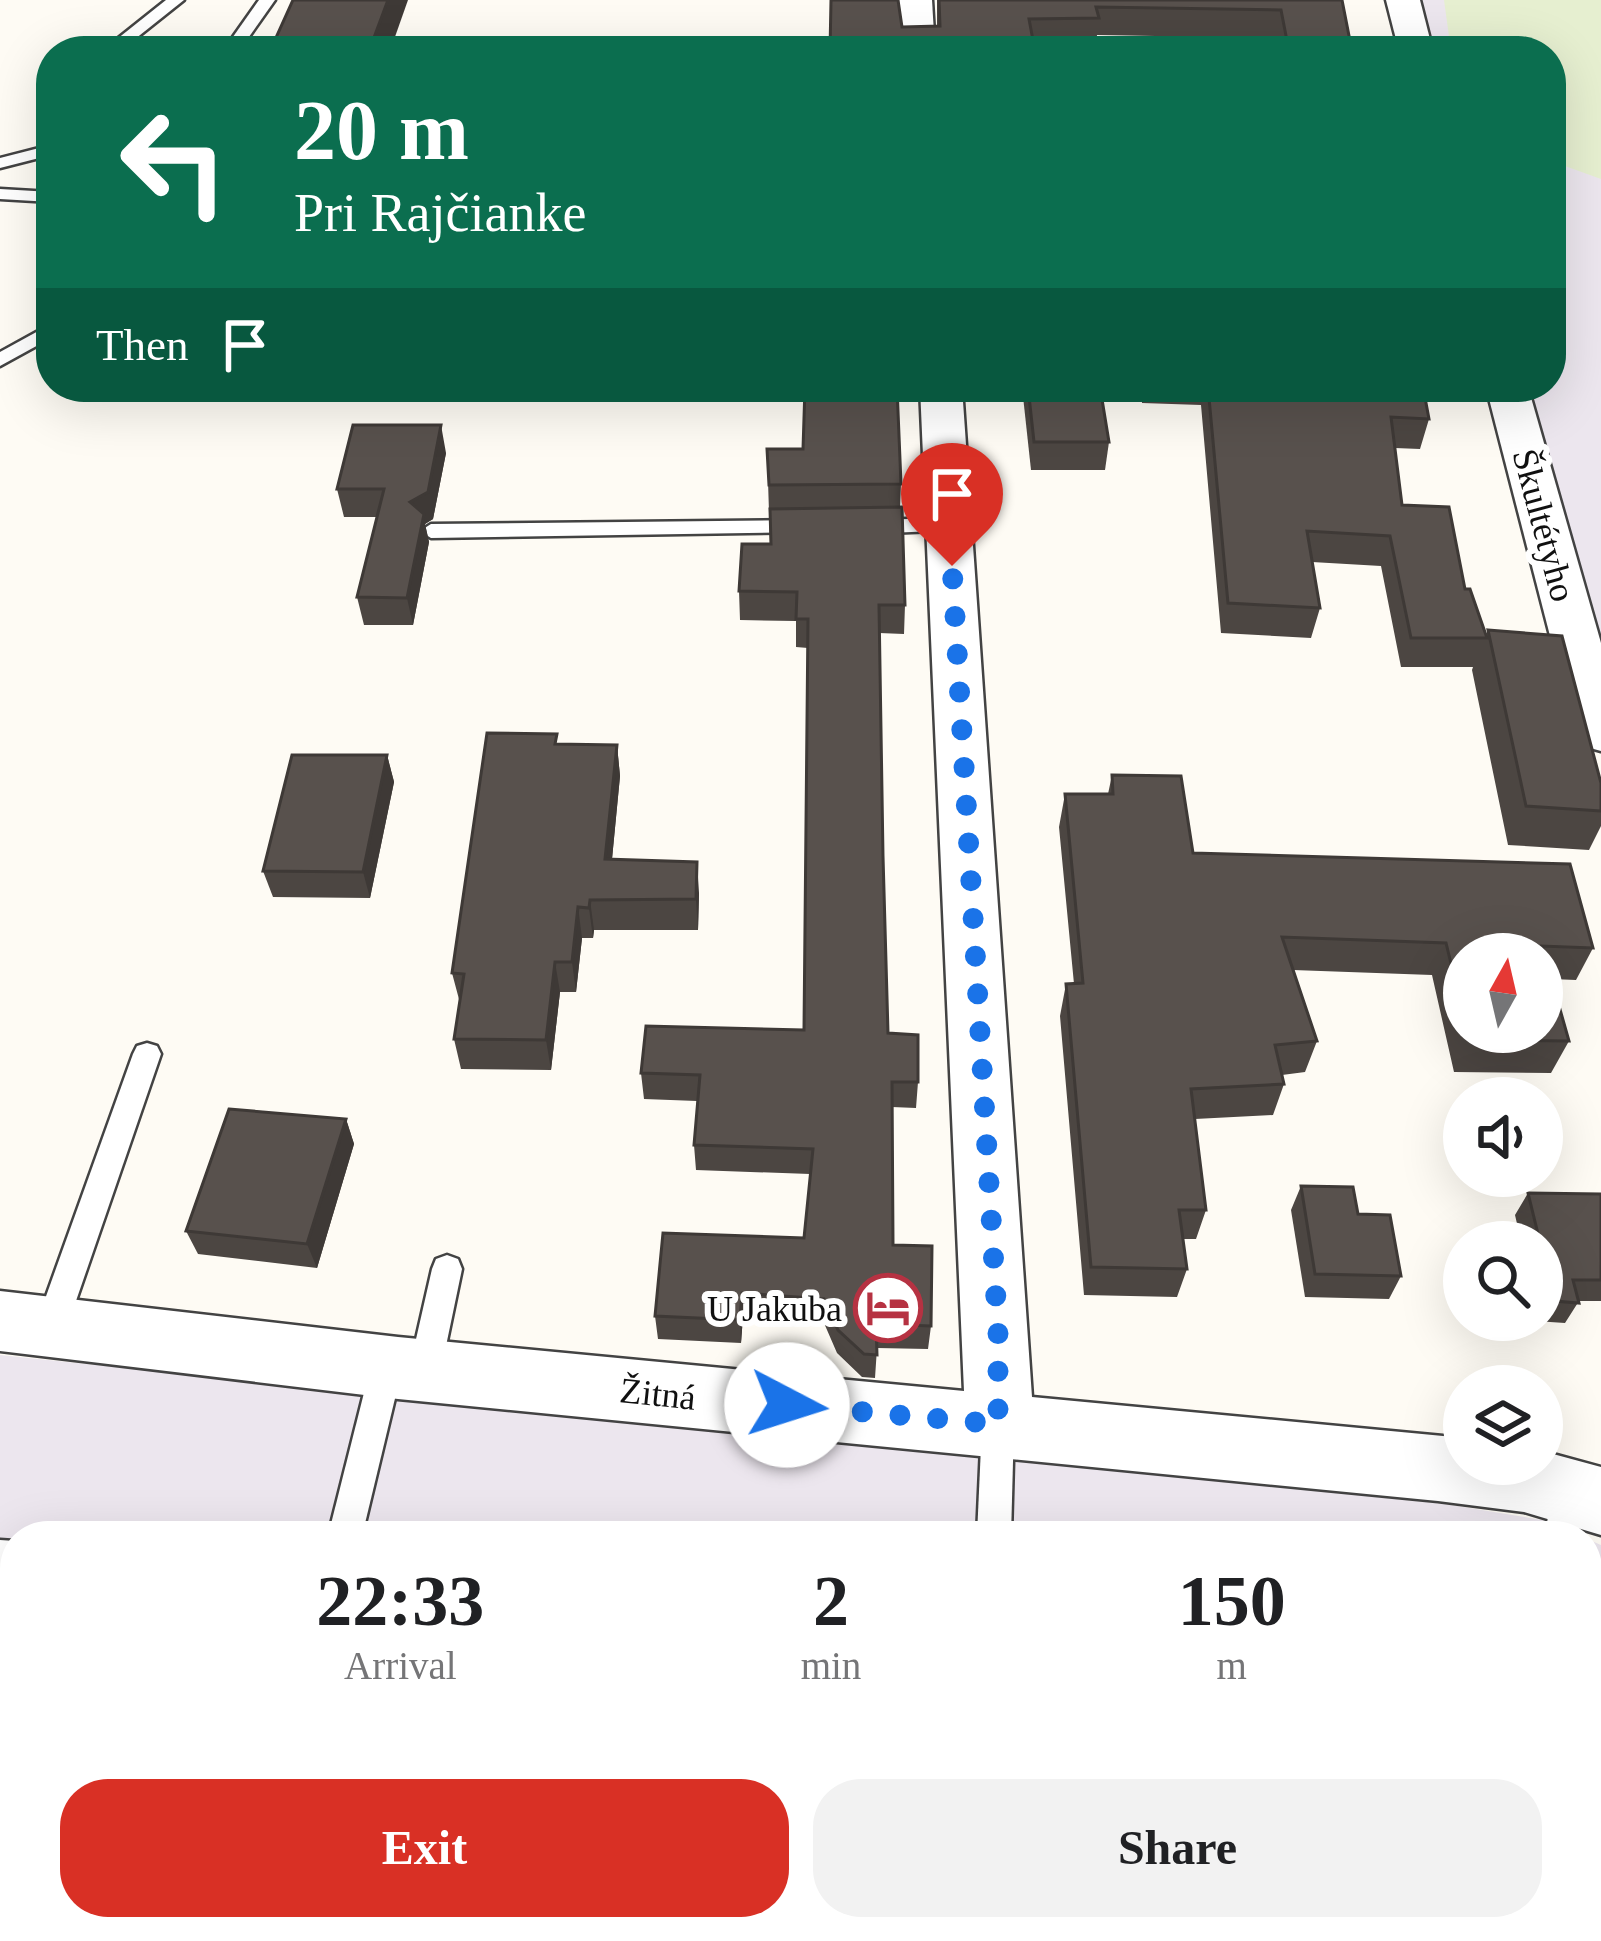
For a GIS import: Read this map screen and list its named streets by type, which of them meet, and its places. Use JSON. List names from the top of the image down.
{
  "streets": {
    "street": ["Škultétyho", "Žitná"]
  },
  "places": {
    "hotel": ["U Jakuba"]
  },
  "north": "top",
  "page": {
    "turn": ["20 m", "Pri Rajčianke"],
    "then": "Then",
    "eta": [
      "22:33",
      "Arrival",
      "2",
      "min",
      "150",
      "m"
    ],
    "buttons": ["Exit", "Share"]
  }
}
